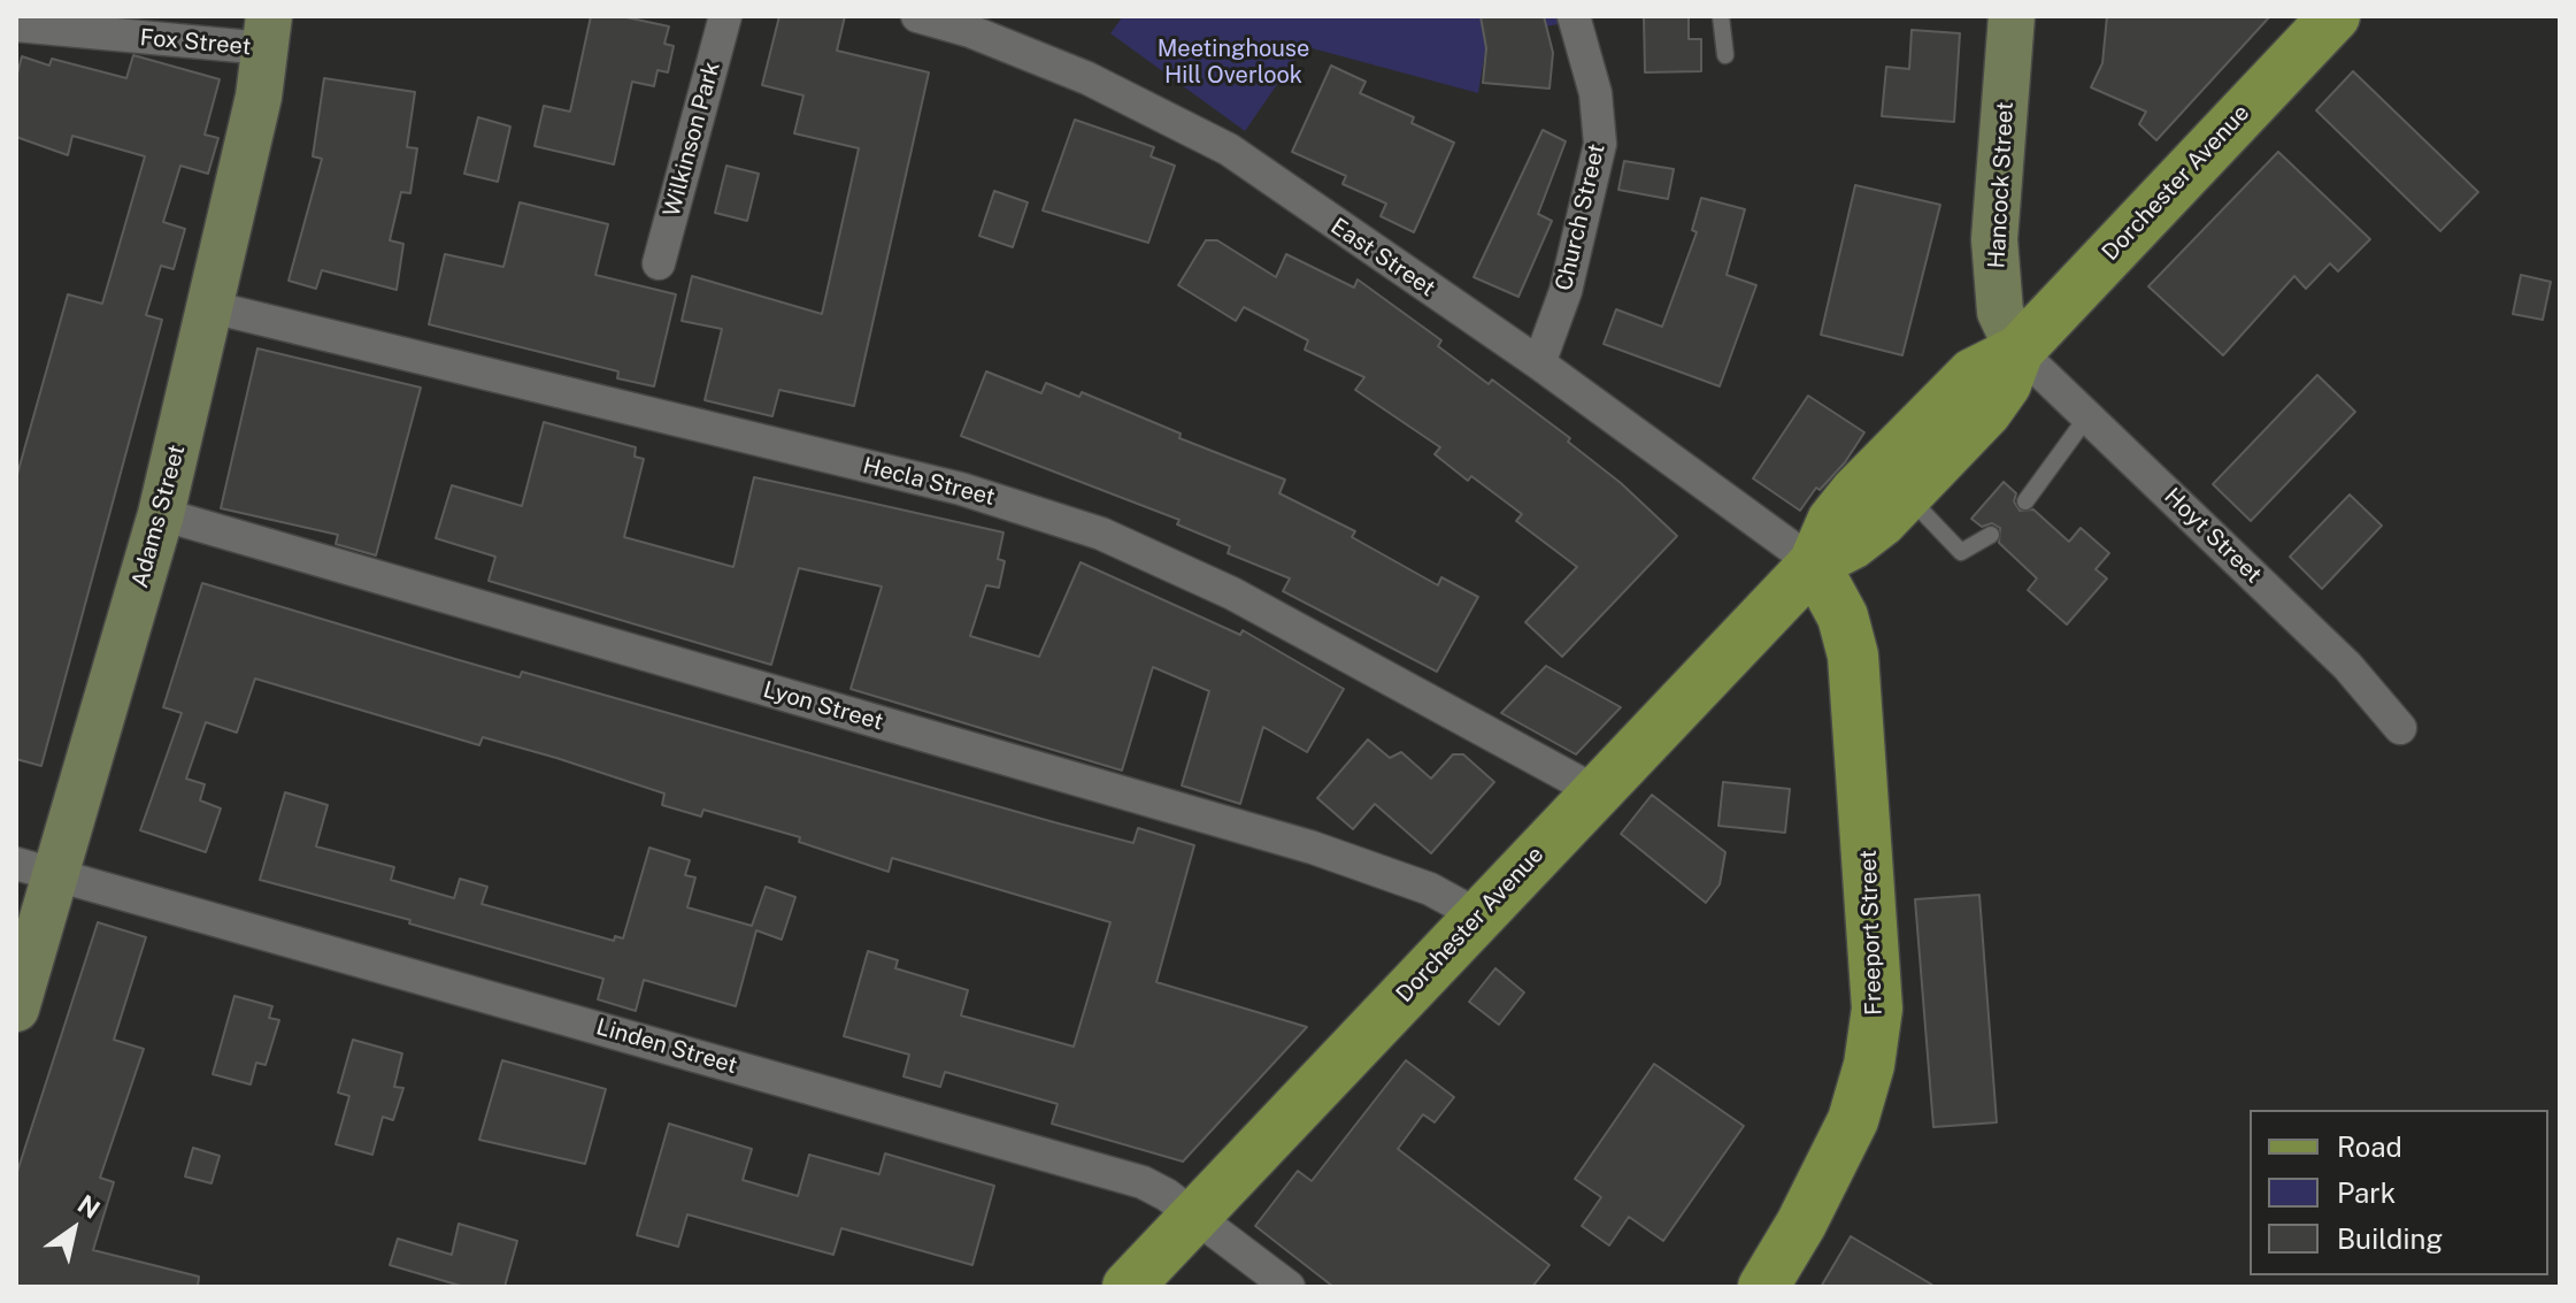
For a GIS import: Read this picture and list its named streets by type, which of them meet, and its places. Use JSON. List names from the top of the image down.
{
  "streets": {
    "main road": [
      "Dorchester Avenue",
      "Hancock Street",
      "Adams Street",
      "Freeport Street"
    ],
    "street": [
      "Fox Street",
      "Wilkinson Park",
      "Church Street",
      "East Street",
      "Hecla Street",
      "Hoyt Street",
      "Lyon Street",
      "Linden Street"
    ]
  },
  "crossings": [
    ["Fox Street", "Adams Street"],
    ["Dorchester Avenue", "Hancock Street"],
    ["Dorchester Avenue", "East Street"],
    ["Dorchester Avenue", "Hecla Street"],
    ["Dorchester Avenue", "Hoyt Street"],
    ["Dorchester Avenue", "Lyon Street"],
    ["Dorchester Avenue", "Freeport Street"],
    ["Dorchester Avenue", "Linden Street"],
    ["Hancock Street", "Hoyt Street"],
    ["Church Street", "East Street"],
    ["East Street", "Freeport Street"],
    ["Hecla Street", "Adams Street"],
    ["Adams Street", "Lyon Street"],
    ["Adams Street", "Linden Street"]
  ],
  "parks": ["Meetinghouse Hill Overlook"],
  "legend": ["Road", "Park", "Building"],
  "north": "top right"
}
